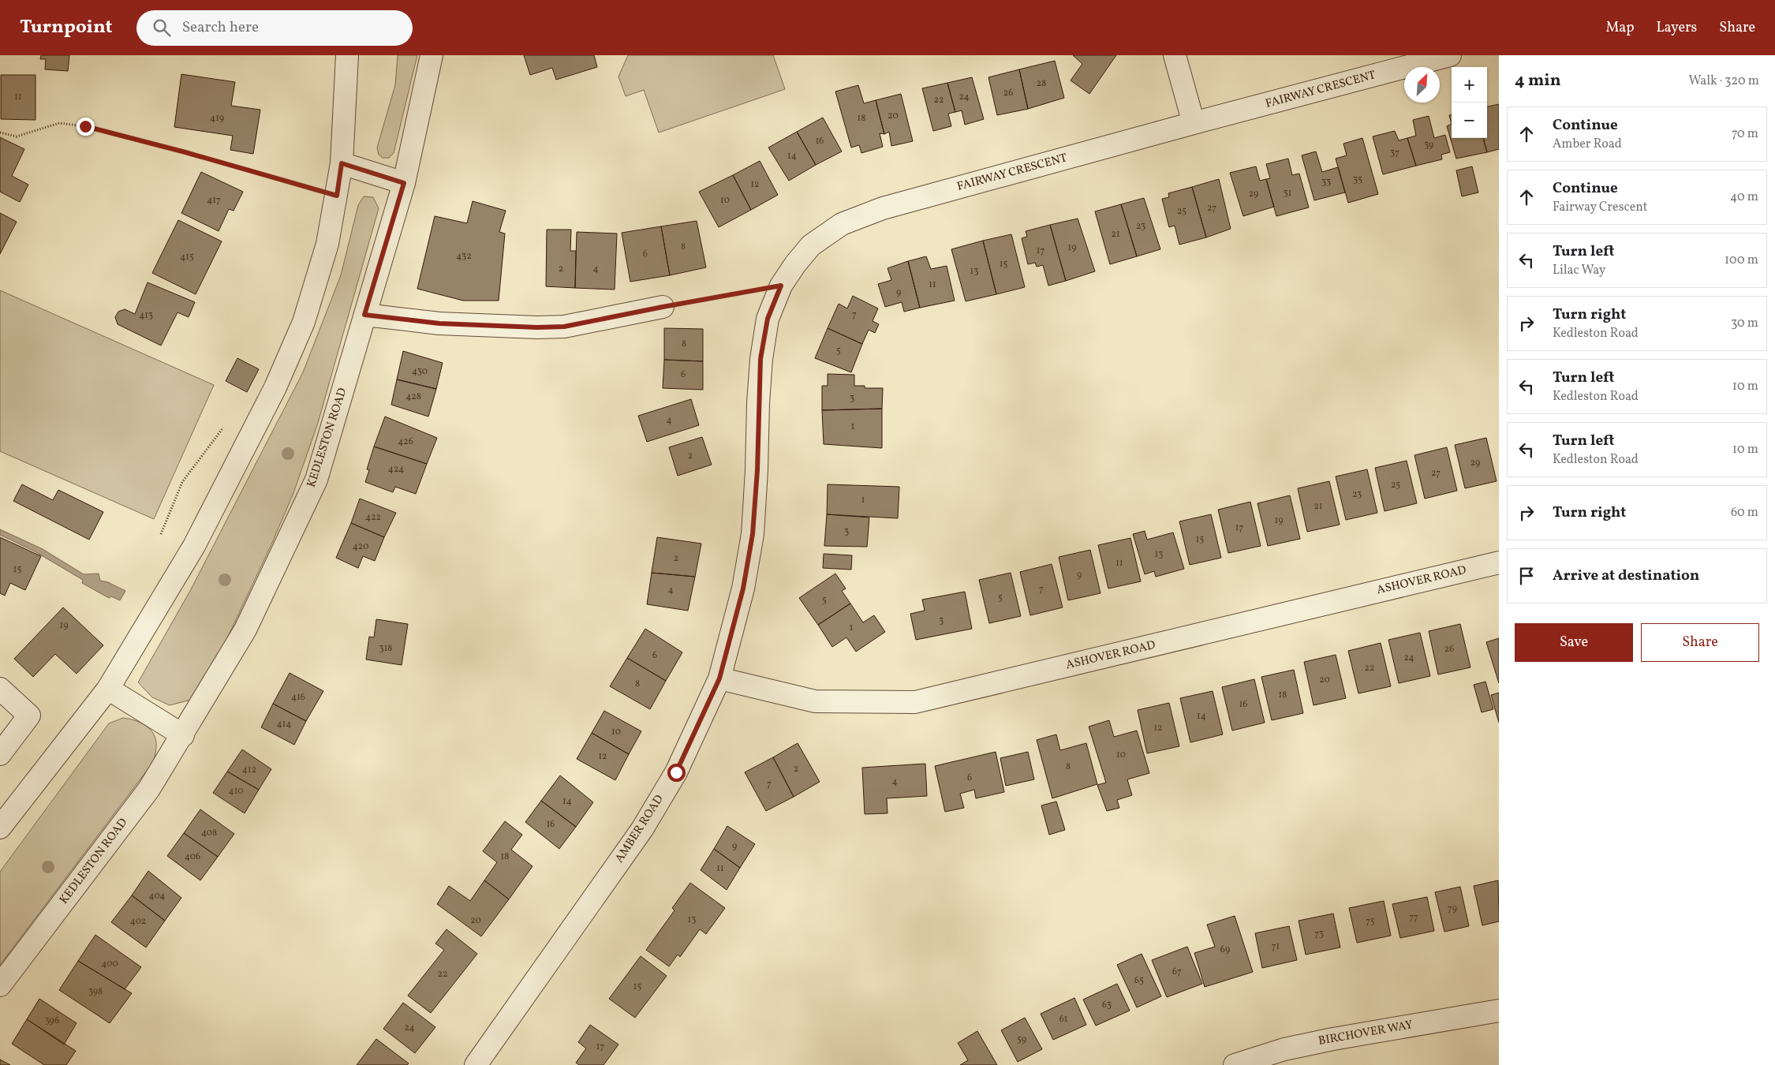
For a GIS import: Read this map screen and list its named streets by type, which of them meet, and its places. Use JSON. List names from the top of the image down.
{
  "streets": {
    "street": [
      "FAIRWAY CRESCENT",
      "KEDLESTON ROAD",
      "ASHOVER ROAD",
      "AMBER ROAD",
      "BIRCHOVER WAY"
    ]
  },
  "crossings": [
    ["FAIRWAY CRESCENT", "AMBER ROAD"],
    ["ASHOVER ROAD", "AMBER ROAD"]
  ],
  "house_numbers": [
    "28",
    "26",
    "11",
    "24",
    "22",
    "20",
    "419",
    "18",
    "16",
    "39",
    "37",
    "14",
    "35",
    "33",
    "12",
    "31",
    "29",
    "417",
    "10",
    "27",
    "25",
    "23",
    "21",
    "8",
    "19",
    "17",
    "6",
    "432",
    "415",
    "15",
    "2",
    "4",
    "13",
    "11",
    "9",
    "7",
    "413",
    "8",
    "5",
    "430",
    "6",
    "428",
    "3",
    "4",
    "1",
    "426",
    "2",
    "29",
    "424",
    "27",
    "25",
    "23",
    "1",
    "21",
    "422",
    "19",
    "17",
    "3",
    "15",
    "420",
    "13",
    "2",
    "11",
    "15",
    "9",
    "7",
    "4",
    "5",
    "5",
    "3",
    "19",
    "1",
    "318",
    "26",
    "6",
    "24",
    "22",
    "20",
    "8",
    "18",
    "416",
    "16",
    "14",
    "414",
    "12",
    "10",
    "10",
    "12",
    "8",
    "2",
    "412",
    "6",
    "4",
    "7",
    "410",
    "14",
    "16",
    "408",
    "9",
    "406",
    "18",
    "11",
    "404",
    "79",
    "77",
    "13",
    "20",
    "402",
    "75",
    "73",
    "71",
    "69",
    "400",
    "67",
    "22",
    "65",
    "15",
    "398",
    "63",
    "61",
    "396",
    "24",
    "59",
    "17"
  ],
  "north": "top right",
  "page": {
    "header": "Turnpoint",
    "search": "Search here",
    "nav": ["Map", "Layers", "Share"],
    "heading": ["4 min", "Walk · 320 m"],
    "map_buttons": ["+", "−"],
    "list": [
      ["Continue", "Amber Road", "70 m"],
      ["Continue", "Fairway Crescent", "40 m"],
      ["Turn left", "Lilac Way", "100 m"],
      ["Turn right", "Kedleston Road", "30 m"],
      ["Turn left", "Kedleston Road", "10 m"],
      ["Turn left", "Kedleston Road", "10 m"],
      ["Turn right", "60 m"],
      "Arrive at destination"
    ],
    "buttons": ["Save", "Share"]
  }
}
